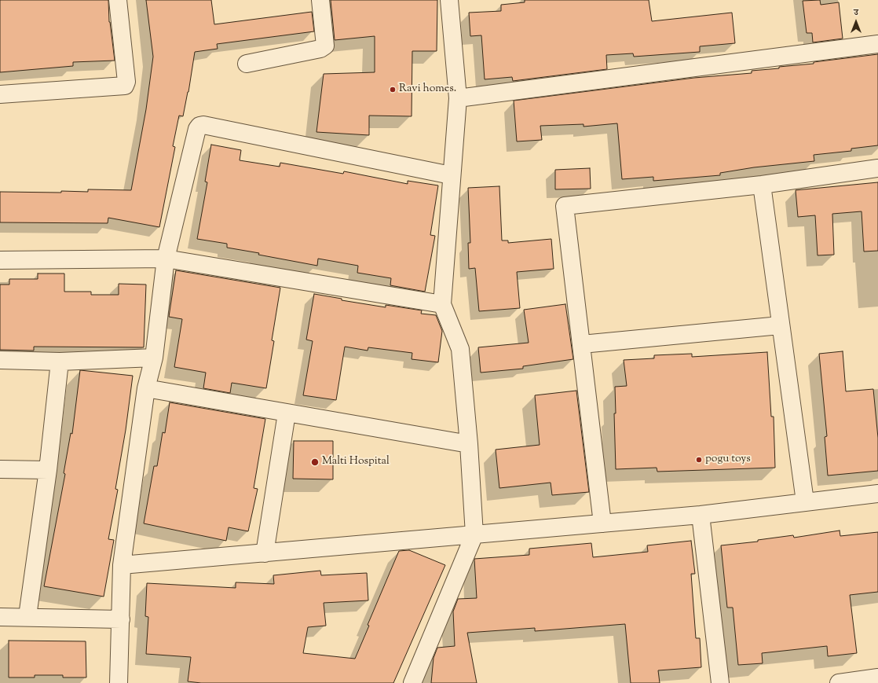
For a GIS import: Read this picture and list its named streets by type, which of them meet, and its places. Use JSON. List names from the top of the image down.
{
  "places": ["Ravi homes.", "pogu toys", "Malti Hospital"],
  "north": "top"
}
